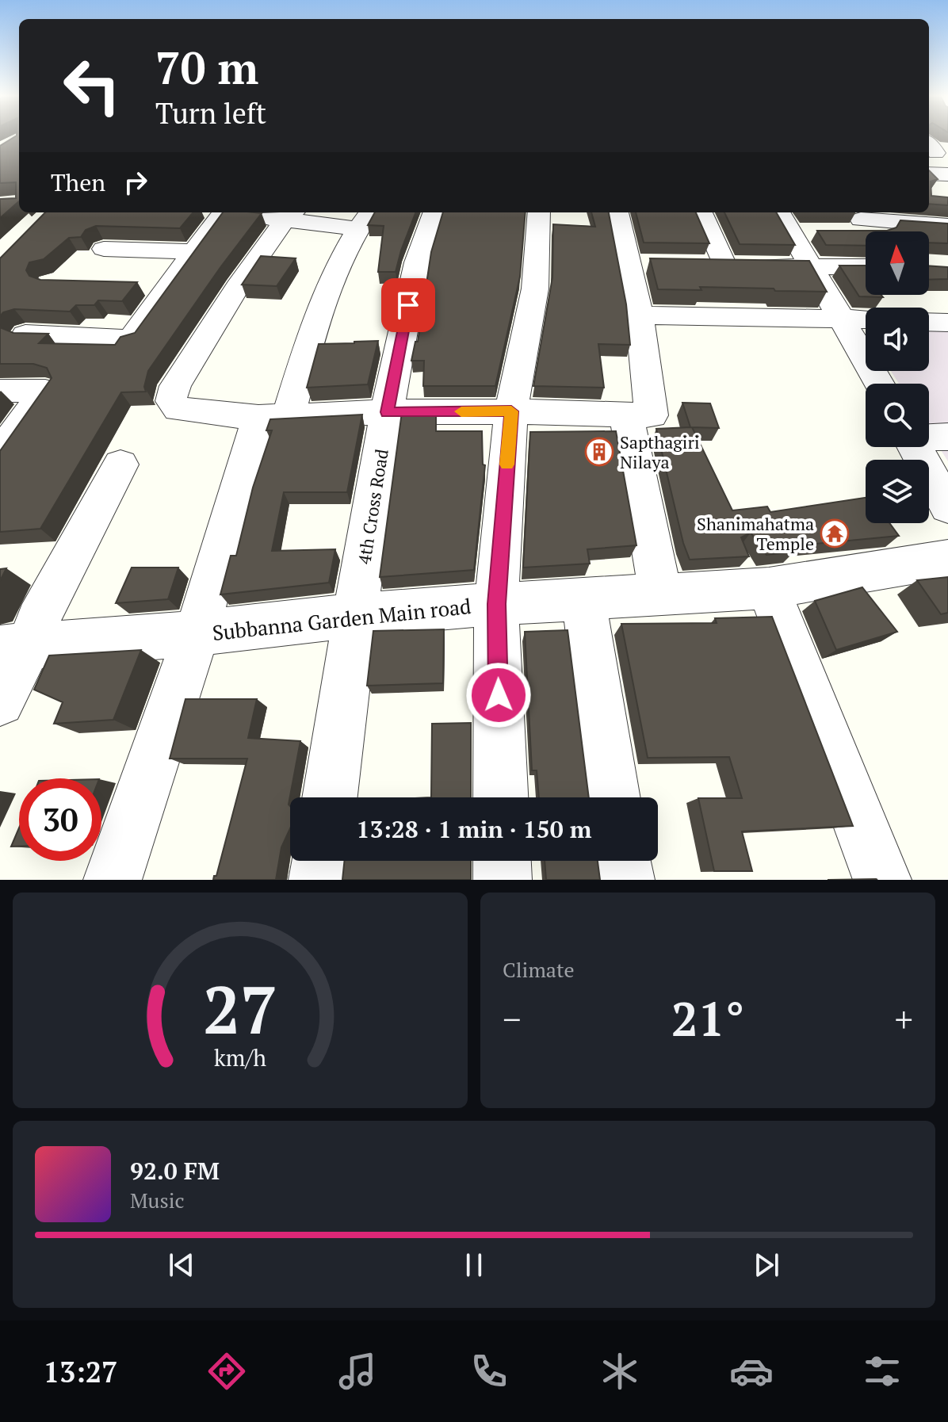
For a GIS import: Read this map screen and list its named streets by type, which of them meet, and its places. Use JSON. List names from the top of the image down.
{
  "streets": {
    "street": ["4th Cross Road", "Subbanna Garden Main road"]
  },
  "crossings": [
    ["4th Cross Road", "Subbanna Garden Main road"]
  ],
  "places": {
    "building": ["Sapthagiri Nilaya"],
    "temple": ["Shanimahatma Temple"]
  },
  "north": "top",
  "page": {
    "turn": ["70 m", "Turn left"],
    "then": "Then",
    "limit": "30",
    "trip": "13:28 · 1 min · 150 m",
    "tile": "Climate",
    "heat": ["−", "21°", "+"],
    "song": ["92.0 FM", "Music"],
    "tabs": "13:27",
    "gauge": ["27", "km/h"]
  }
}
